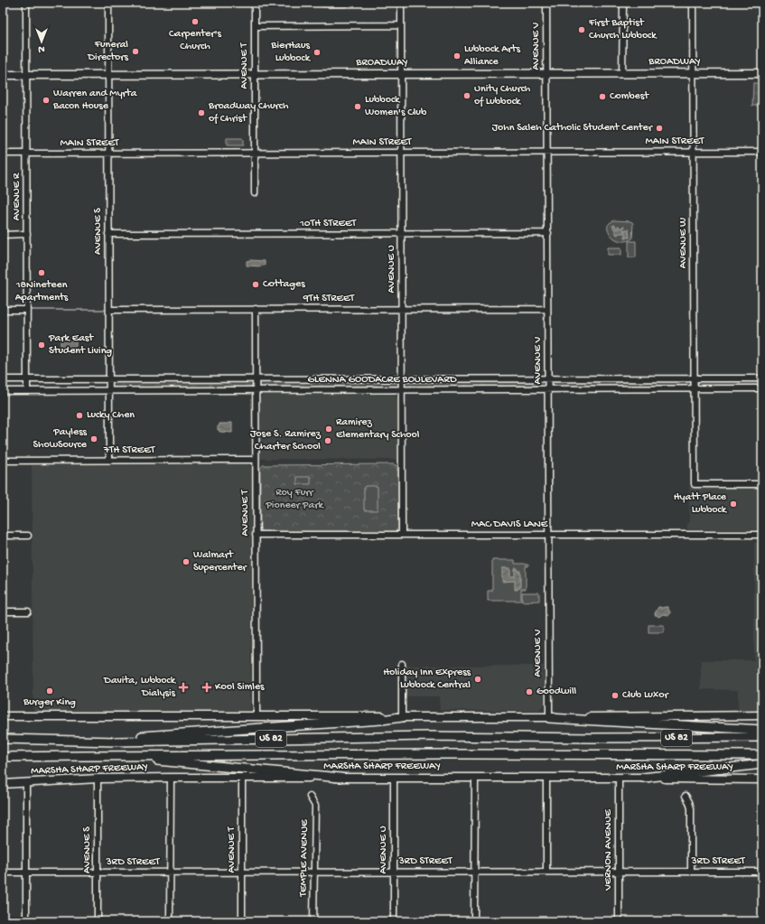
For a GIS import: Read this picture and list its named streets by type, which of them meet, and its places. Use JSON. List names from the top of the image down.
{
  "streets": {
    "highway": ["US 82", "MARSHA SHARP FREEWAY"],
    "main road": ["BROADWAY"],
    "street": [
      "AVENUE V",
      "AVENUE T",
      "MAIN STREET",
      "AVENUE R",
      "10TH STREET",
      "AVENUE S",
      "AVENUE W",
      "AVENUE U",
      "9TH STREET",
      "GLENNA GOODACRE BOULEVARD",
      "7TH STREET",
      "MAC DAVIS LANE",
      "VERNON AVENUE",
      "TEMPLE AVENUE",
      "3RD STREET"
    ]
  },
  "crossings": [
    ["AVENUE V", "BROADWAY"],
    ["AVENUE V", "MAIN STREET"],
    ["AVENUE V", "10TH STREET"],
    ["AVENUE V", "9TH STREET"],
    ["AVENUE V", "GLENNA GOODACRE BOULEVARD"],
    ["AVENUE V", "MAC DAVIS LANE"],
    ["BROADWAY", "AVENUE T"],
    ["BROADWAY", "AVENUE R"],
    ["BROADWAY", "AVENUE S"],
    ["BROADWAY", "AVENUE W"],
    ["BROADWAY", "AVENUE U"],
    ["AVENUE T", "MAIN STREET"],
    ["AVENUE T", "9TH STREET"],
    ["AVENUE T", "GLENNA GOODACRE BOULEVARD"],
    ["AVENUE T", "7TH STREET"],
    ["AVENUE T", "MAC DAVIS LANE"],
    ["AVENUE T", "MARSHA SHARP FREEWAY"],
    ["AVENUE T", "3RD STREET"],
    ["MAIN STREET", "AVENUE R"],
    ["MAIN STREET", "AVENUE S"],
    ["MAIN STREET", "AVENUE W"],
    ["MAIN STREET", "AVENUE U"],
    ["AVENUE R", "GLENNA GOODACRE BOULEVARD"],
    ["10TH STREET", "AVENUE S"],
    ["10TH STREET", "AVENUE U"],
    ["AVENUE S", "9TH STREET"],
    ["AVENUE S", "GLENNA GOODACRE BOULEVARD"],
    ["AVENUE S", "7TH STREET"],
    ["AVENUE S", "MARSHA SHARP FREEWAY"],
    ["AVENUE S", "3RD STREET"],
    ["AVENUE W", "GLENNA GOODACRE BOULEVARD"],
    ["AVENUE U", "9TH STREET"],
    ["AVENUE U", "GLENNA GOODACRE BOULEVARD"],
    ["AVENUE U", "MAC DAVIS LANE"],
    ["AVENUE U", "MARSHA SHARP FREEWAY"],
    ["AVENUE U", "3RD STREET"],
    ["MARSHA SHARP FREEWAY", "VERNON AVENUE"],
    ["VERNON AVENUE", "3RD STREET"],
    ["TEMPLE AVENUE", "3RD STREET"]
  ],
  "parks": ["Roy Furr Pioneer Park"],
  "places": {
    "other": [
      "Carpenter's Church",
      "First Baptist Church Lubbock",
      "Funeral Directors",
      "BierHaus Lubbock",
      "Lubbock Arts Alliance",
      "Unity Church of Lubbock",
      "Combest",
      "Warren and Myrta Bacon House",
      "Lubbock Women's Club",
      "Broadway Church of Christ",
      "John Saleh Catholic Student Center",
      "18Nineteen Apartments",
      "Cottages",
      "Park East Student Living",
      "Lucky Chen",
      "Ramirez Elementary School",
      "Payless ShowSource",
      "Jose S. Ramirez Charter School",
      "Hyatt Place Lubbock",
      "Walmart Supercenter",
      "Holiday Inn Express Lubbock Central",
      "Burger King",
      "Goodwill",
      "Club Luxor"
    ],
    "health": ["Davita, Lubbock Dialysis", "Kool Simles"]
  },
  "north": "bottom"
}
